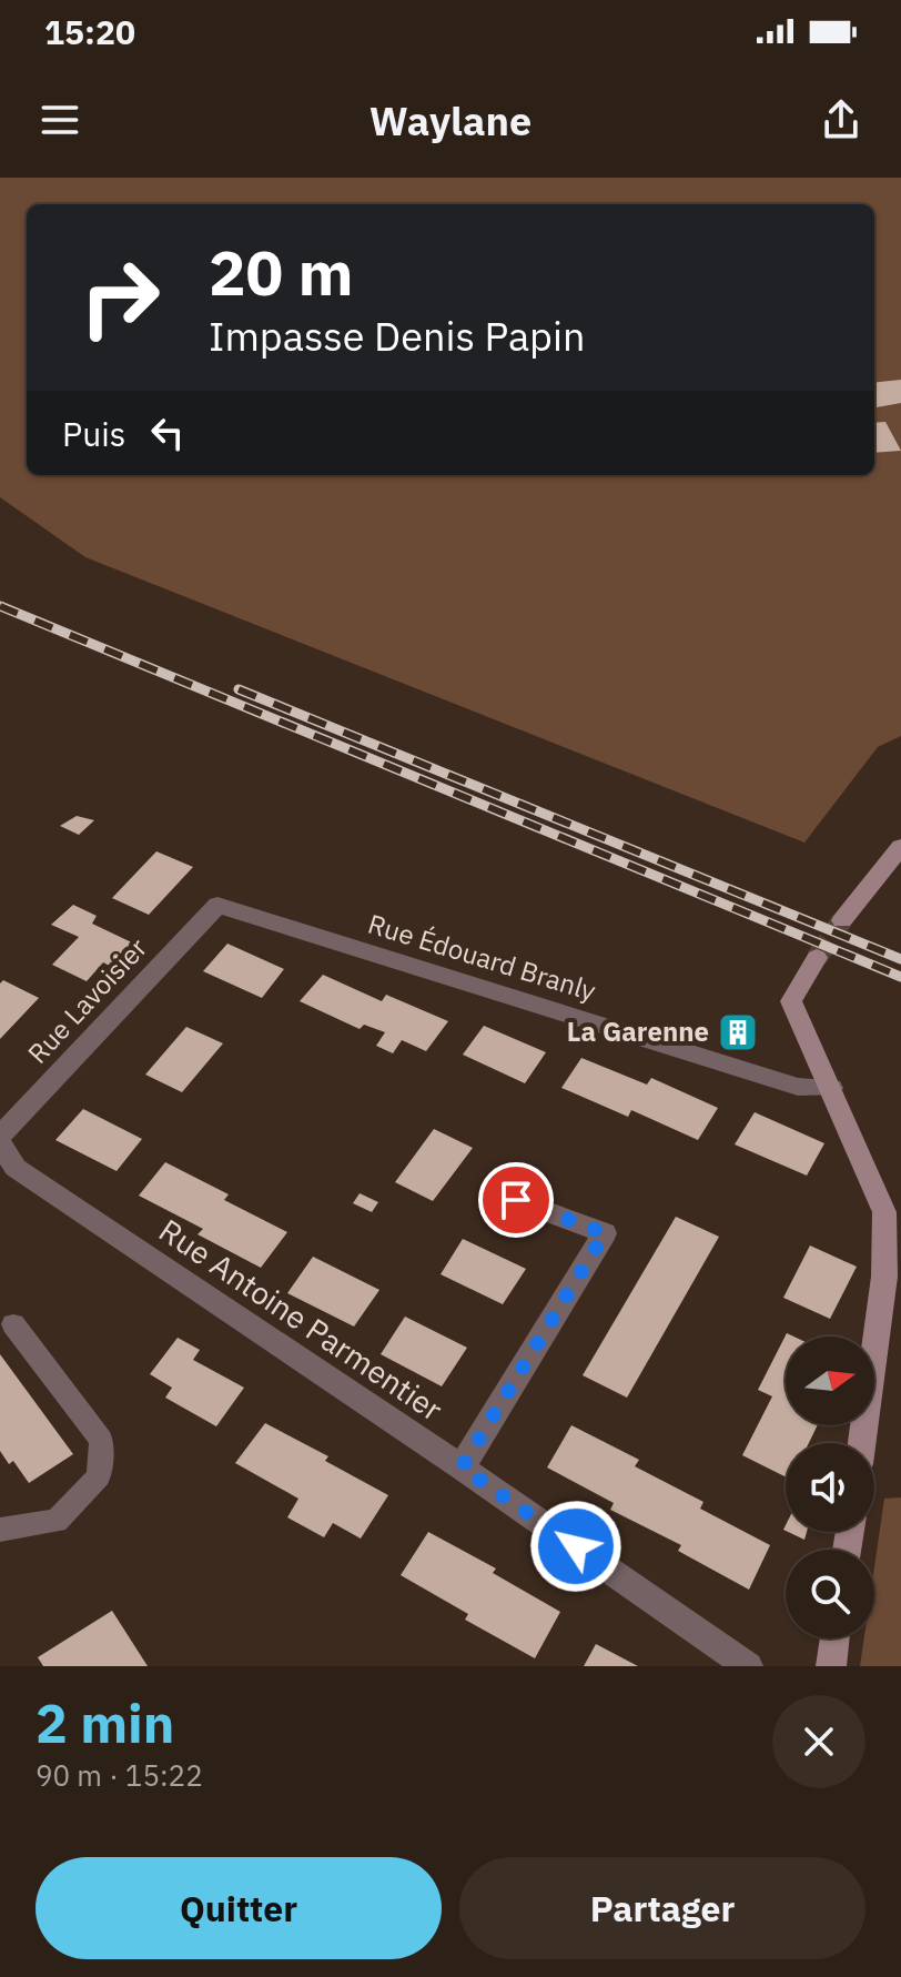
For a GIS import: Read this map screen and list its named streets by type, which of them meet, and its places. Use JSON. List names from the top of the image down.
{
  "streets": {
    "street": ["Rue Édouard Branly", "Rue Lavoisier", "Rue Antoine Parmentier"]
  },
  "crossings": [
    ["Rue Édouard Branly", "Rue Lavoisier"]
  ],
  "places": {
    "building": ["La Garenne"]
  },
  "north": "right",
  "page": {
    "status": "15:20",
    "header": "Waylane",
    "turn": ["20 m", "Impasse Denis Papin"],
    "then": "Puis",
    "heading": ["2 min", "90 m · 15:22"],
    "buttons": ["Quitter", "Partager"]
  }
}
